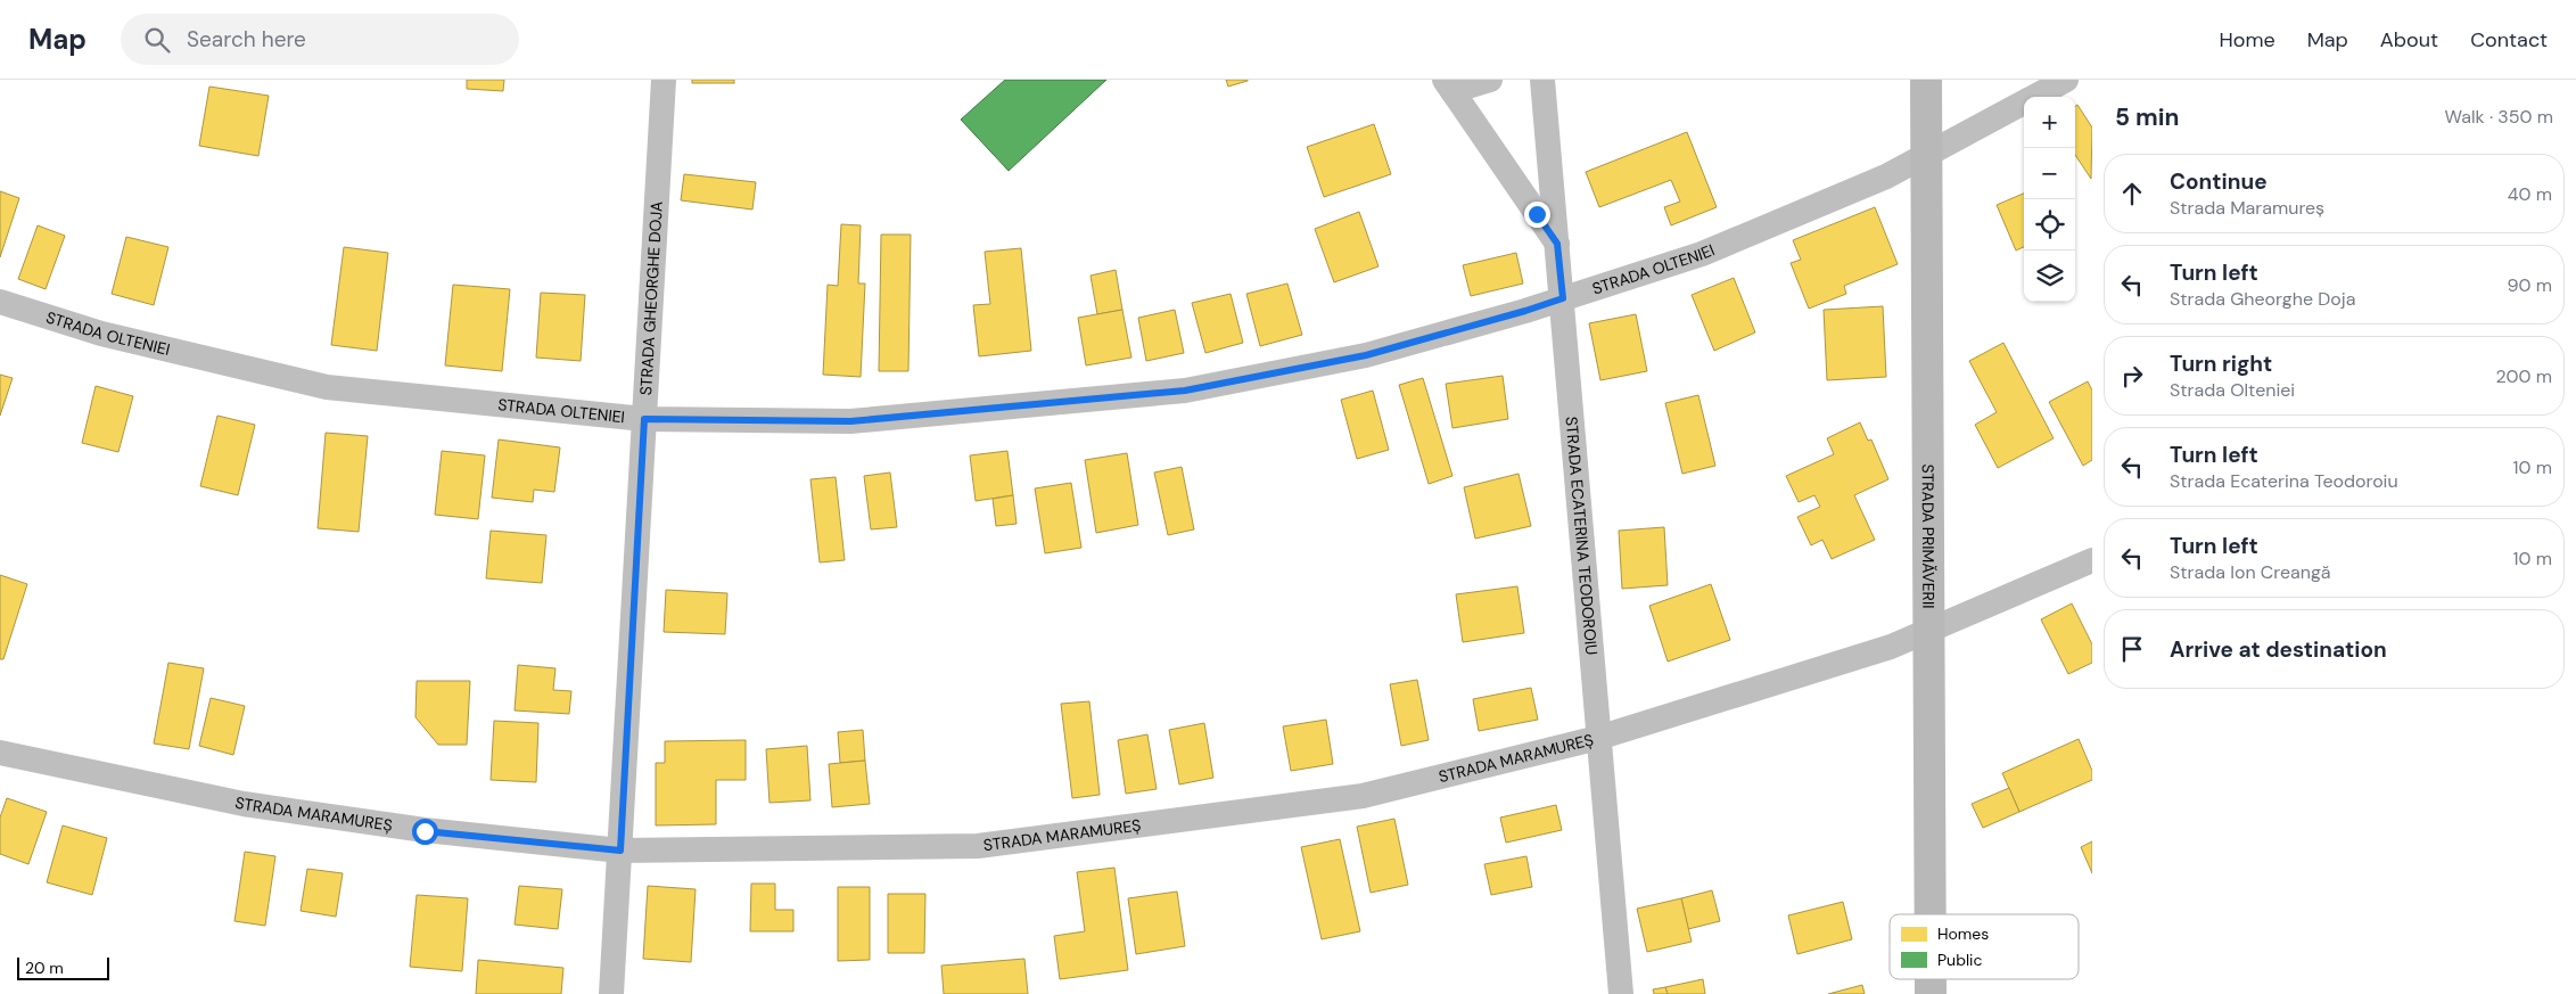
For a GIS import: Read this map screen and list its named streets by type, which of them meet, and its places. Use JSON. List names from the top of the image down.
{
  "streets": {
    "main road": ["STRADA PRIMĂVERII"],
    "street": [
      "STRADA OLTENIEI",
      "STRADA GHEORGHE DOJA",
      "STRADA ECATERINA TEODOROIU",
      "STRADA MARAMUREȘ"
    ]
  },
  "crossings": [
    ["STRADA OLTENIEI", "STRADA GHEORGHE DOJA"],
    ["STRADA OLTENIEI", "STRADA ECATERINA TEODOROIU"],
    ["STRADA OLTENIEI", "STRADA PRIMĂVERII"],
    ["STRADA GHEORGHE DOJA", "STRADA MARAMUREȘ"],
    ["STRADA ECATERINA TEODOROIU", "STRADA MARAMUREȘ"],
    ["STRADA PRIMĂVERII", "STRADA MARAMUREȘ"]
  ],
  "legend": ["Homes", "Public"],
  "scale_bar": "20 m",
  "page": {
    "header": "Map",
    "search": "Search here",
    "nav": [
      "Home",
      "Map",
      "About",
      "Contact"
    ],
    "heading": ["5 min", "Walk · 350 m"],
    "map_buttons": ["+", "−"],
    "list": [
      ["Continue", "Strada Maramureș", "40 m"],
      ["Turn left", "Strada Gheorghe Doja", "90 m"],
      ["Turn right", "Strada Olteniei", "200 m"],
      ["Turn left", "Strada Ecaterina Teodoroiu", "10 m"],
      ["Turn left", "Strada Ion Creangă", "10 m"],
      "Arrive at destination"
    ],
    "scale": "20 m"
  }
}
